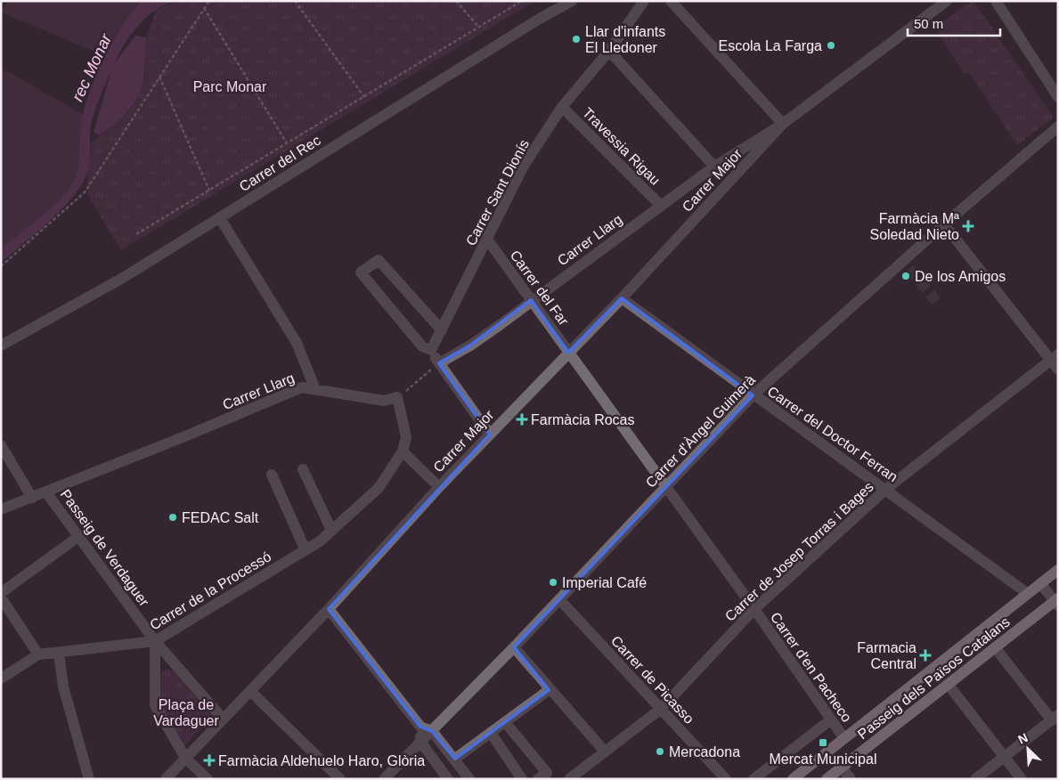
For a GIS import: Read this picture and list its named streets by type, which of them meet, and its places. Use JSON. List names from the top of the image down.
{
  "streets": {
    "main road": ["Passeig dels Països Catalans"],
    "street": [
      "Travessia Rigau",
      "Carrer del Rec",
      "Carrer Major",
      "Carrer Sant Dionís",
      "Carrer Llarg",
      "Carrer del Far",
      "Carrer d'Àngel Guimerà",
      "Carrer del Doctor Ferran",
      "Passeig de Verdaguer",
      "Carrer de Josep Torras i Bages",
      "Carrer de la Processó",
      "Carrer d'en Pacheco",
      "Carrer de Picasso"
    ]
  },
  "crossings": [
    ["Travessia Rigau", "Carrer Major"],
    ["Travessia Rigau", "Carrer Sant Dionís"],
    ["Travessia Rigau", "Carrer Llarg"],
    ["Carrer Major", "Carrer Llarg"],
    ["Carrer Major", "Carrer del Far"],
    ["Carrer Major", "Carrer del Doctor Ferran"],
    ["Carrer Major", "Passeig de Verdaguer"],
    ["Carrer Major", "Carrer d'en Pacheco"],
    ["Carrer Sant Dionís", "Carrer del Far"],
    ["Carrer Llarg", "Carrer del Far"],
    ["Carrer Llarg", "Passeig de Verdaguer"],
    ["Carrer del Far", "Carrer d'en Pacheco"],
    ["Carrer d'Àngel Guimerà", "Carrer del Doctor Ferran"],
    ["Carrer d'Àngel Guimerà", "Carrer d'en Pacheco"],
    ["Carrer d'Àngel Guimerà", "Carrer de Picasso"],
    ["Carrer del Doctor Ferran", "Carrer de Josep Torras i Bages"],
    ["Passeig de Verdaguer", "Carrer de la Processó"],
    ["Carrer de Josep Torras i Bages", "Carrer d'en Pacheco"],
    ["Carrer de Josep Torras i Bages", "Carrer de Picasso"]
  ],
  "water": ["rec Monar"],
  "parks": ["Parc Monar", "Plaça de Vardaguer"],
  "places": {
    "other": [
      "Llar d'infants El Lledoner",
      "Escola La Farga",
      "De los Amigos",
      "FEDAC Salt",
      "Imperial Café",
      "Mercadona"
    ],
    "health": [
      "Farmàcia Mª Soledad Nieto",
      "Farmàcia Rocas",
      "Farmacia Central",
      "Farmàcia Aldehuelo Haro, Glòria"
    ],
    "transit": ["Mercat Municipal"]
  },
  "scale_bar": "50 m",
  "north": "top left"
}
